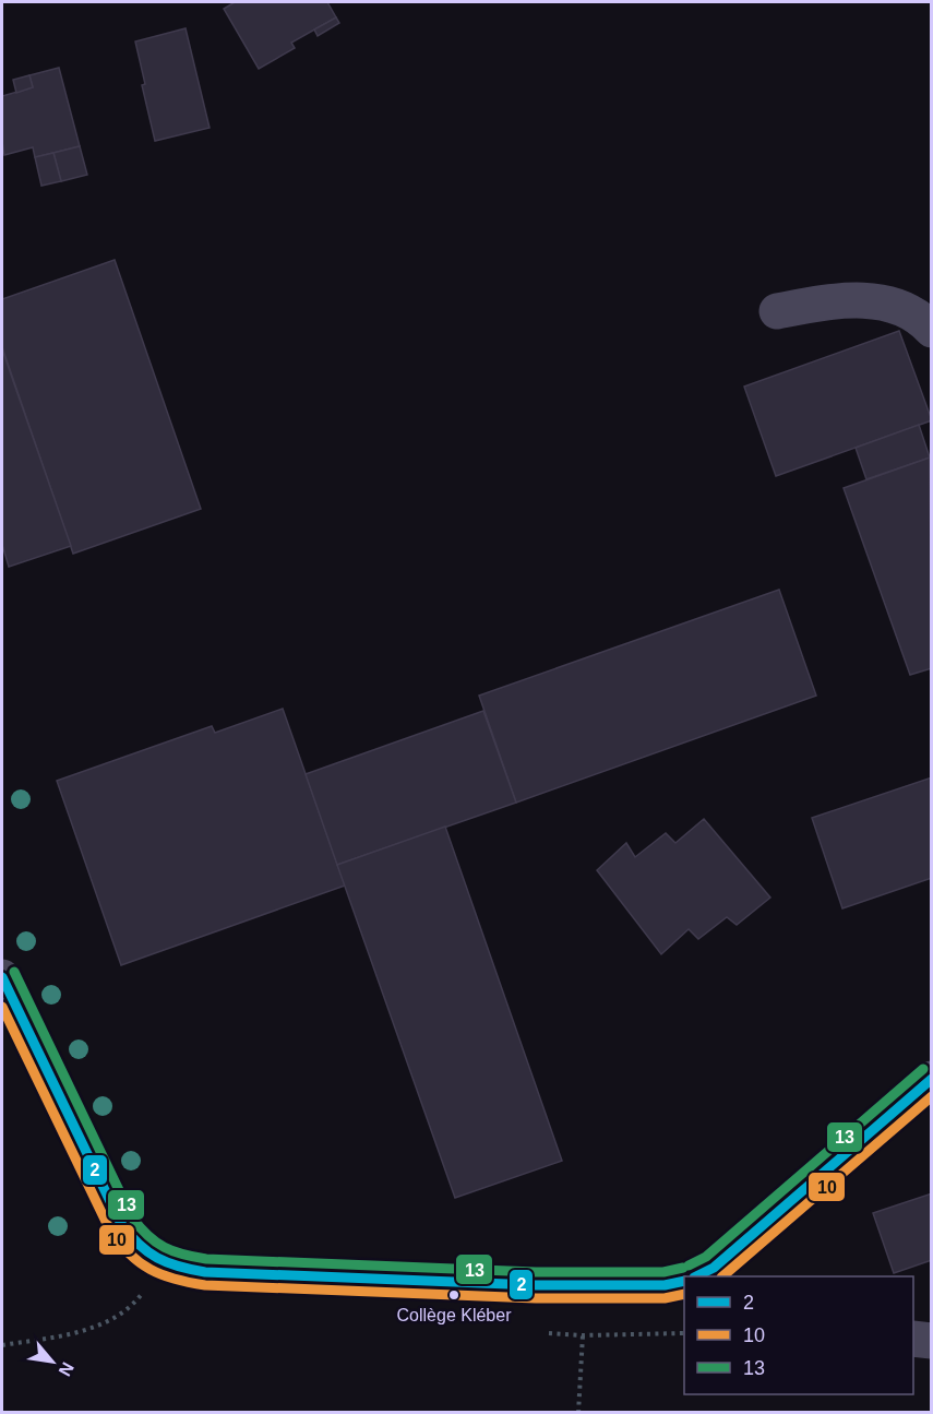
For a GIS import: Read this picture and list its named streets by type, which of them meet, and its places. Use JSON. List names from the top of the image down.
{
  "places": ["Collège Kléber"],
  "lines": ["transit line 13", "transit line 2", "transit line 10"],
  "legend": ["2", "10", "13"],
  "north": "bottom right"
}
